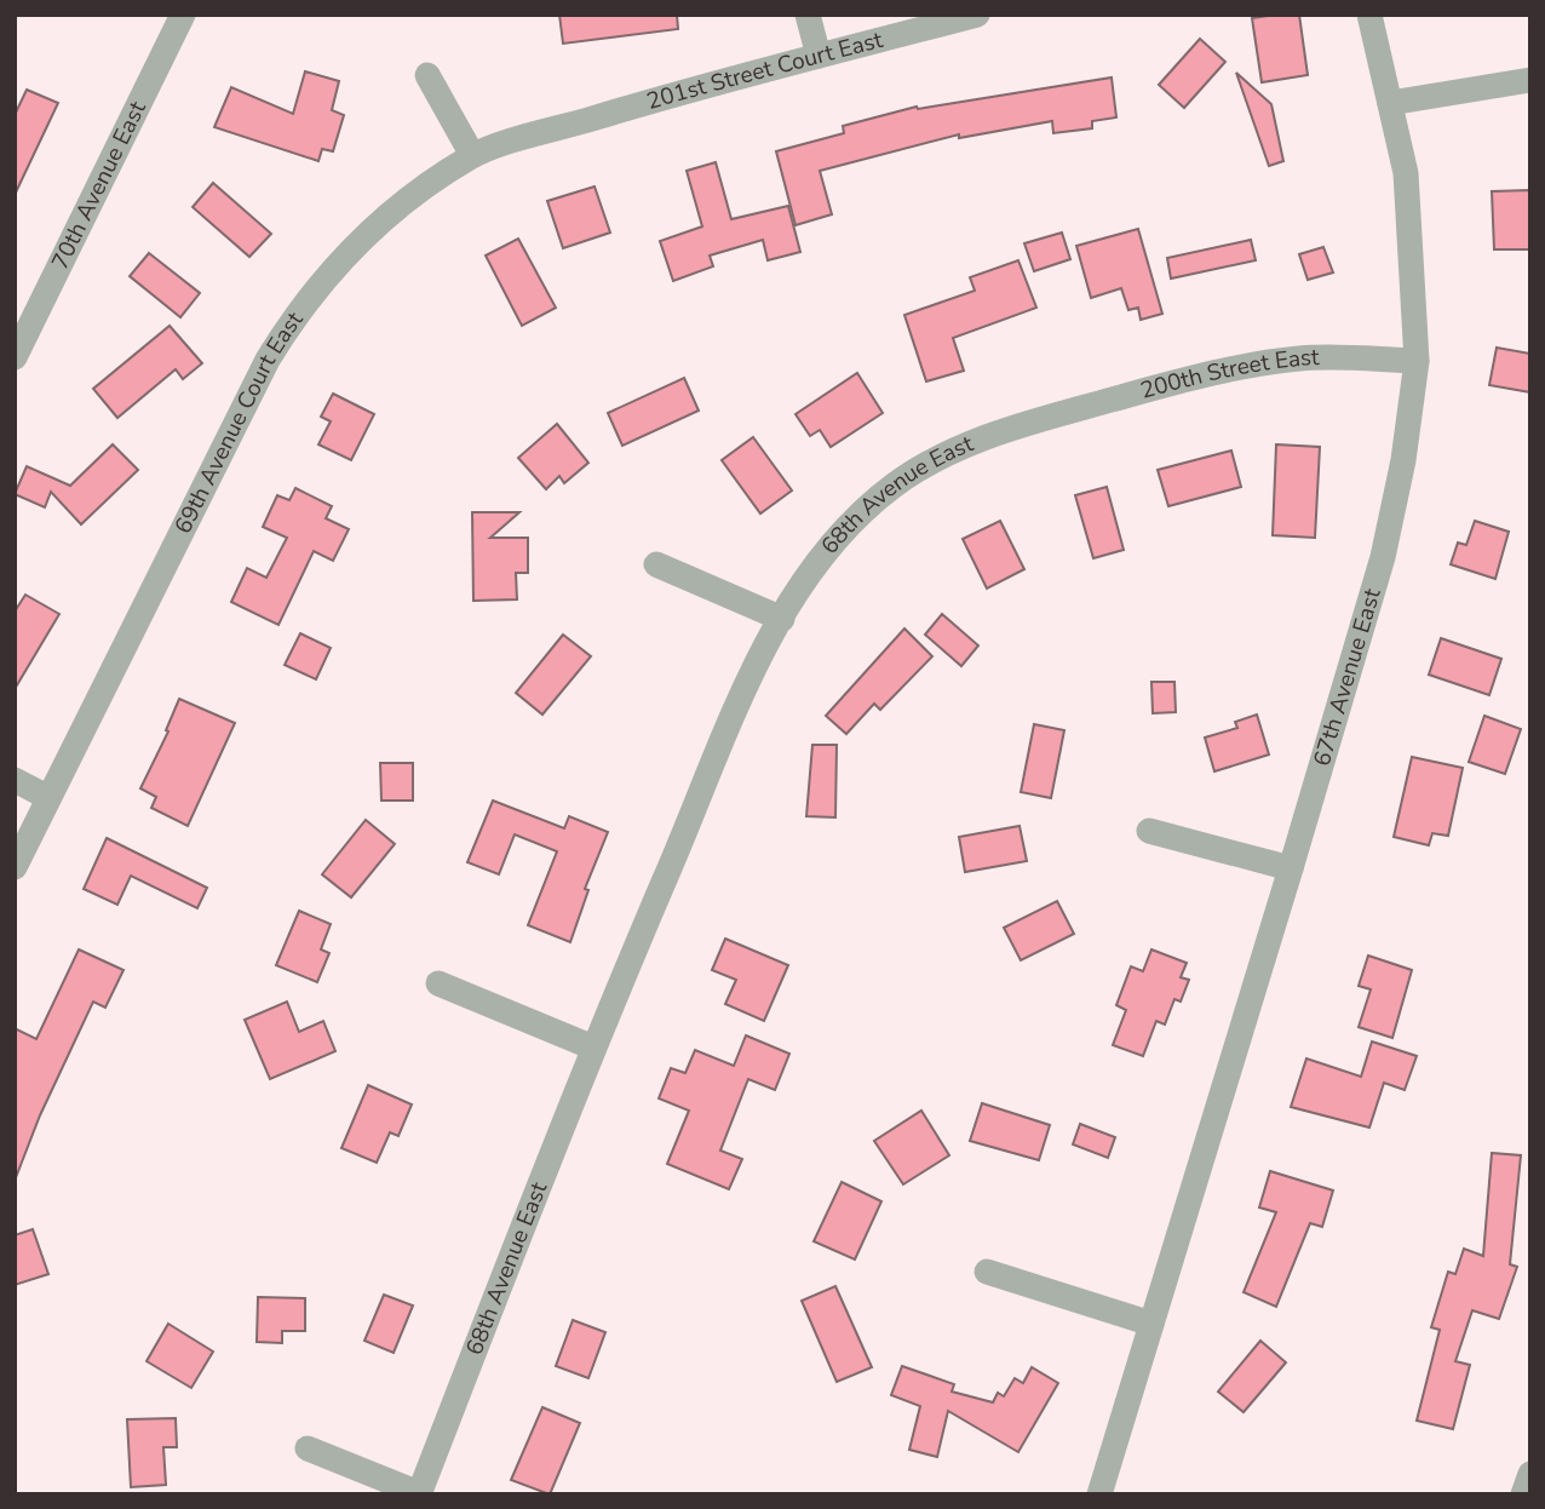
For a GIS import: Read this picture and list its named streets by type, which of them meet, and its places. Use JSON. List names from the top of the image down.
{
  "streets": {
    "street": [
      "201st Street Court East",
      "70th Avenue East",
      "200th Street East",
      "69th Avenue Court East",
      "68th Avenue East",
      "67th Avenue East"
    ]
  },
  "crossings": [
    ["201st Street Court East", "69th Avenue Court East"],
    ["200th Street East", "68th Avenue East"],
    ["200th Street East", "67th Avenue East"]
  ]
}
